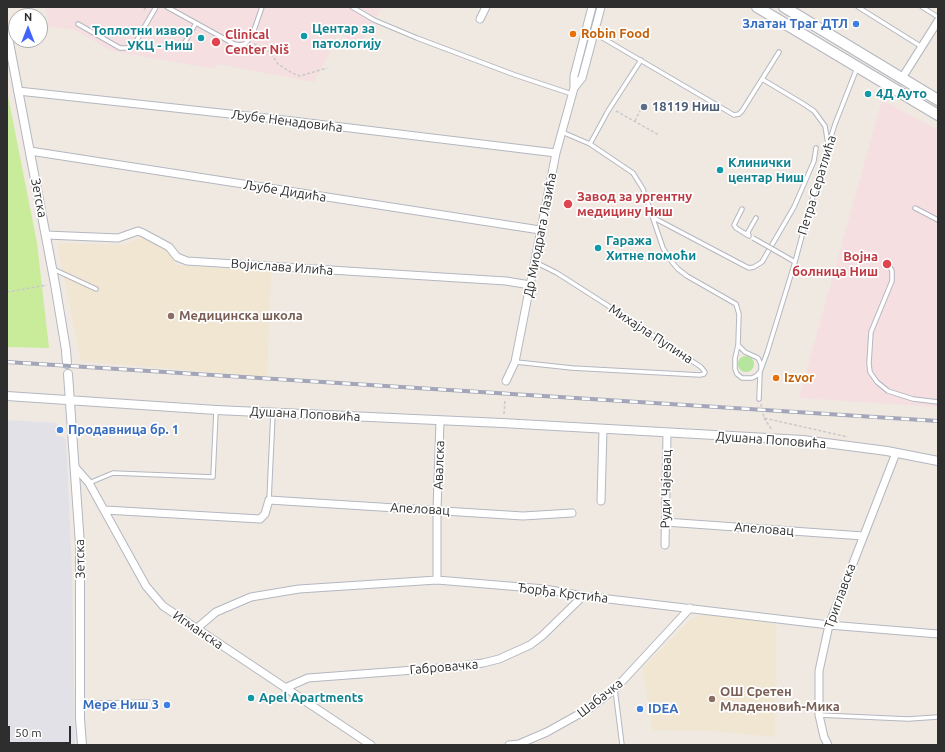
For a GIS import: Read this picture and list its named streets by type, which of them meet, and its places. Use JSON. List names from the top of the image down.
{
  "streets": {
    "street": [
      "Љубе Ненадовића",
      "Љубе Дидића",
      "Зетска",
      "Др Миодрага Лазића",
      "Војислава Илића",
      "Душана Поповића",
      "Авалска",
      "Руди Чајевац",
      "Апеловац",
      "Ђорђа Крстића",
      "Триглавска",
      "Игманска",
      "Габровачка",
      "Шабачка"
    ],
    "lane": ["Петра Сератлића", "Михајла Пупина"]
  },
  "crossings": [
    ["Љубе Ненадовића", "Зетска"],
    ["Љубе Ненадовића", "Др Миодрага Лазића"],
    ["Љубе Дидића", "Зетска"],
    ["Љубе Дидића", "Др Миодрага Лазића"],
    ["Зетска", "Војислава Илића"],
    ["Зетска", "Душана Поповића"],
    ["Зетска", "Игманска"],
    ["Др Миодрага Лазића", "Војислава Илића"],
    ["Др Миодрага Лазића", "Михајла Пупина"],
    ["Душана Поповића", "Авалска"],
    ["Душана Поповића", "Руди Чајевац"],
    ["Душана Поповића", "Триглавска"],
    ["Авалска", "Апеловац"],
    ["Авалска", "Ђорђа Крстића"],
    ["Руди Чајевац", "Апеловац"],
    ["Апеловац", "Триглавска"],
    ["Ђорђа Крстића", "Триглавска"],
    ["Ђорђа Крстића", "Игманска"],
    ["Ђорђа Крстића", "Габровачка"],
    ["Ђорђа Крстића", "Шабачка"],
    ["Игманска", "Габровачка"]
  ],
  "places": [
    "Златан Траг ДТЛ",
    "Robin Food",
    "Центар за патологију",
    "Топлотни извор УКЦ - Ниш",
    "Clinical Center Niš",
    "4Д Ауто",
    "18119 Ниш",
    "Клинички центар Ниш",
    "Завод за ургентну медицину Ниш",
    "Гаража Хитне помоћи",
    "Војна болница Ниш",
    "Медицинска школа",
    "Izvor",
    "Продавница бр. 1",
    "Apel Apartments",
    "ОШ Сретен Младеновић-Мика",
    "Мере Ниш 3",
    "IDEA"
  ],
  "scale_bar": "50 m",
  "north": "top"
}
